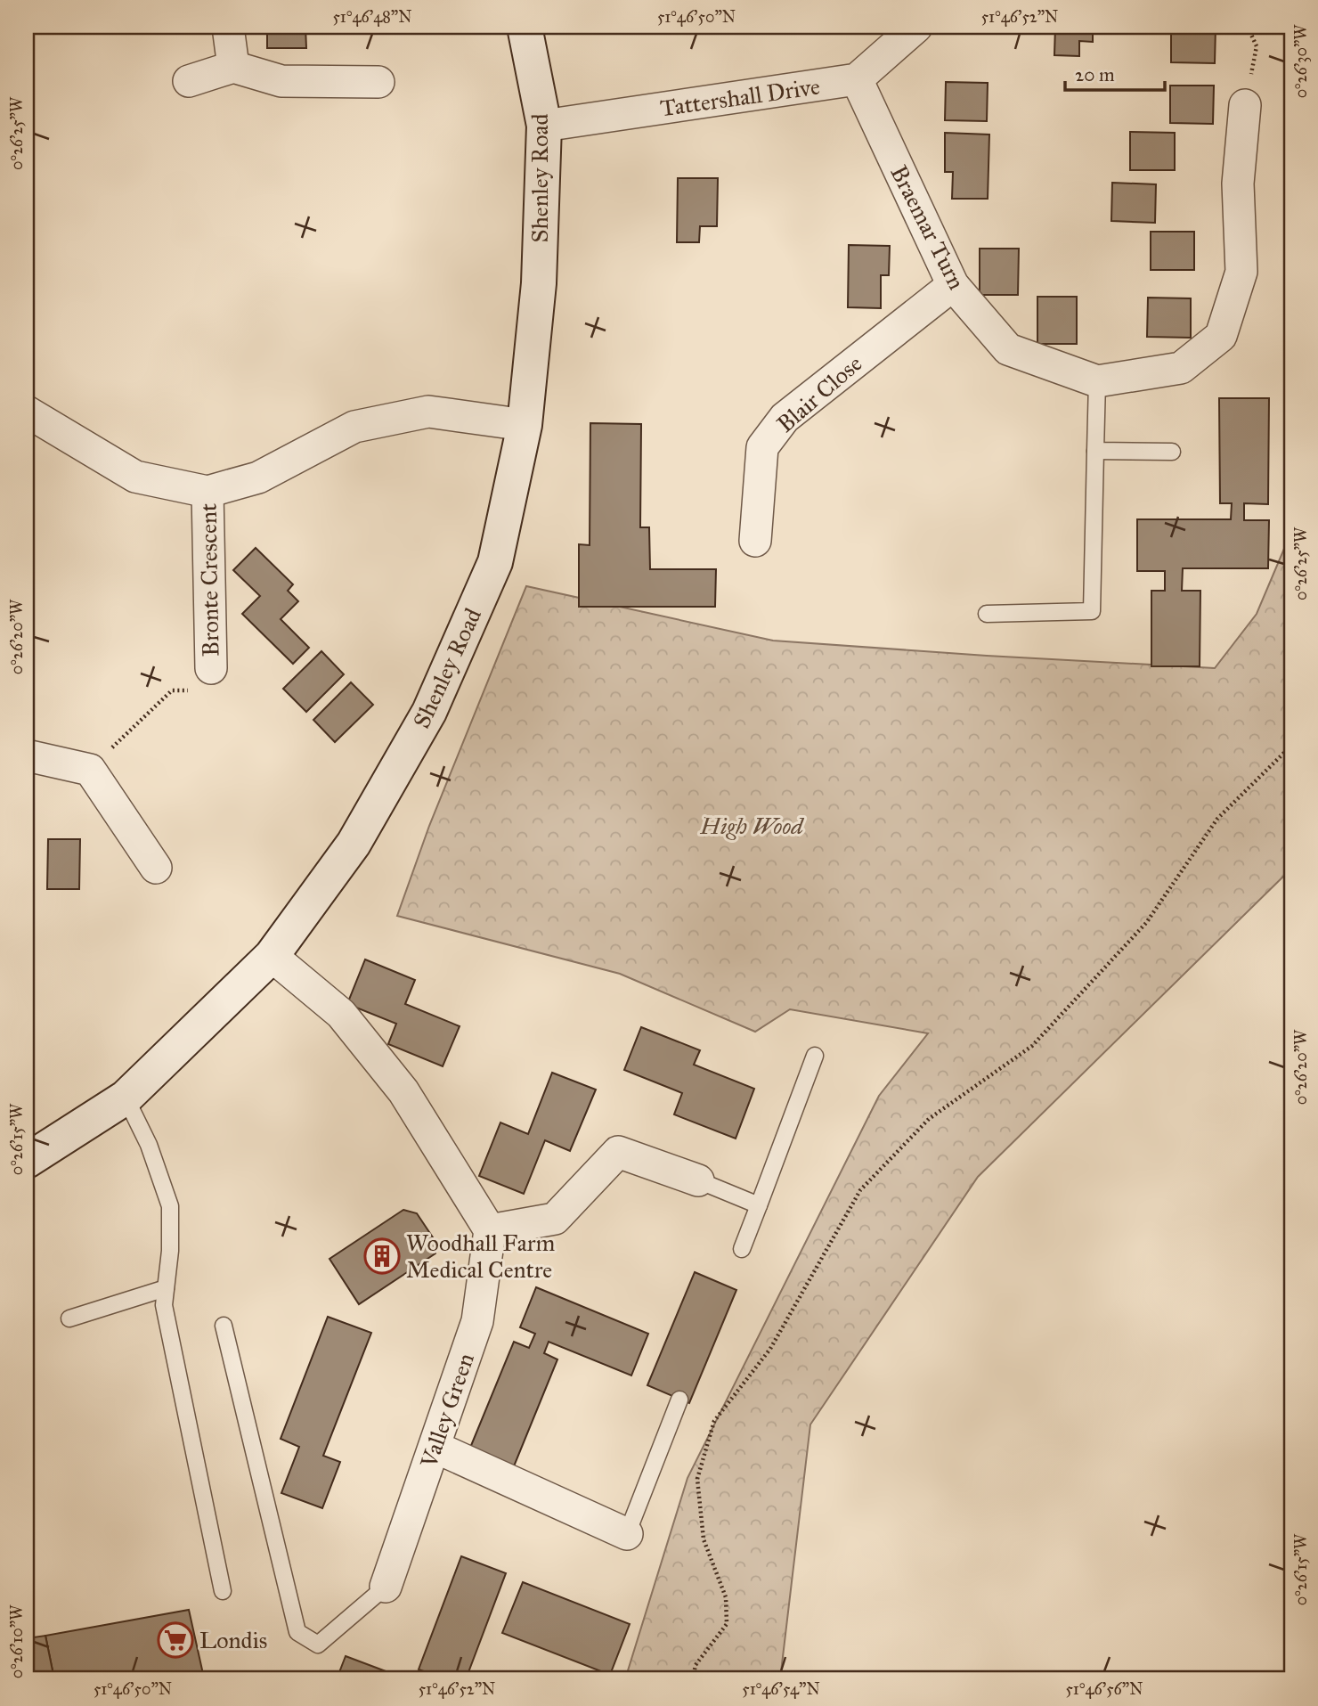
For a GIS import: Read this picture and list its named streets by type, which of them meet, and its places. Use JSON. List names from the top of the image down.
{
  "streets": {
    "street": [
      "Tattershall Drive",
      "Shenley Road",
      "Braemar Turn",
      "Blair Close",
      "Bronte Crescent",
      "Valley Green"
    ]
  },
  "crossings": [
    ["Tattershall Drive", "Shenley Road"],
    ["Tattershall Drive", "Braemar Turn"],
    ["Shenley Road", "Bronte Crescent"],
    ["Braemar Turn", "Blair Close"]
  ],
  "parks": ["High Wood"],
  "places": {
    "building": ["Woodhall Farm Medical Centre"],
    "supermarket": ["Londis"]
  },
  "scale_bar": "20 m",
  "coordinates": [
    "51°46'48\"N",
    "51°46'50\"N",
    "51°46'52\"N",
    "0°26'30\"W",
    "0°26'25\"W",
    "0°26'20\"W",
    "0°26'15\"W",
    "0°26'10\"W",
    "51°46'54\"N",
    "51°46'56\"N"
  ]
}
